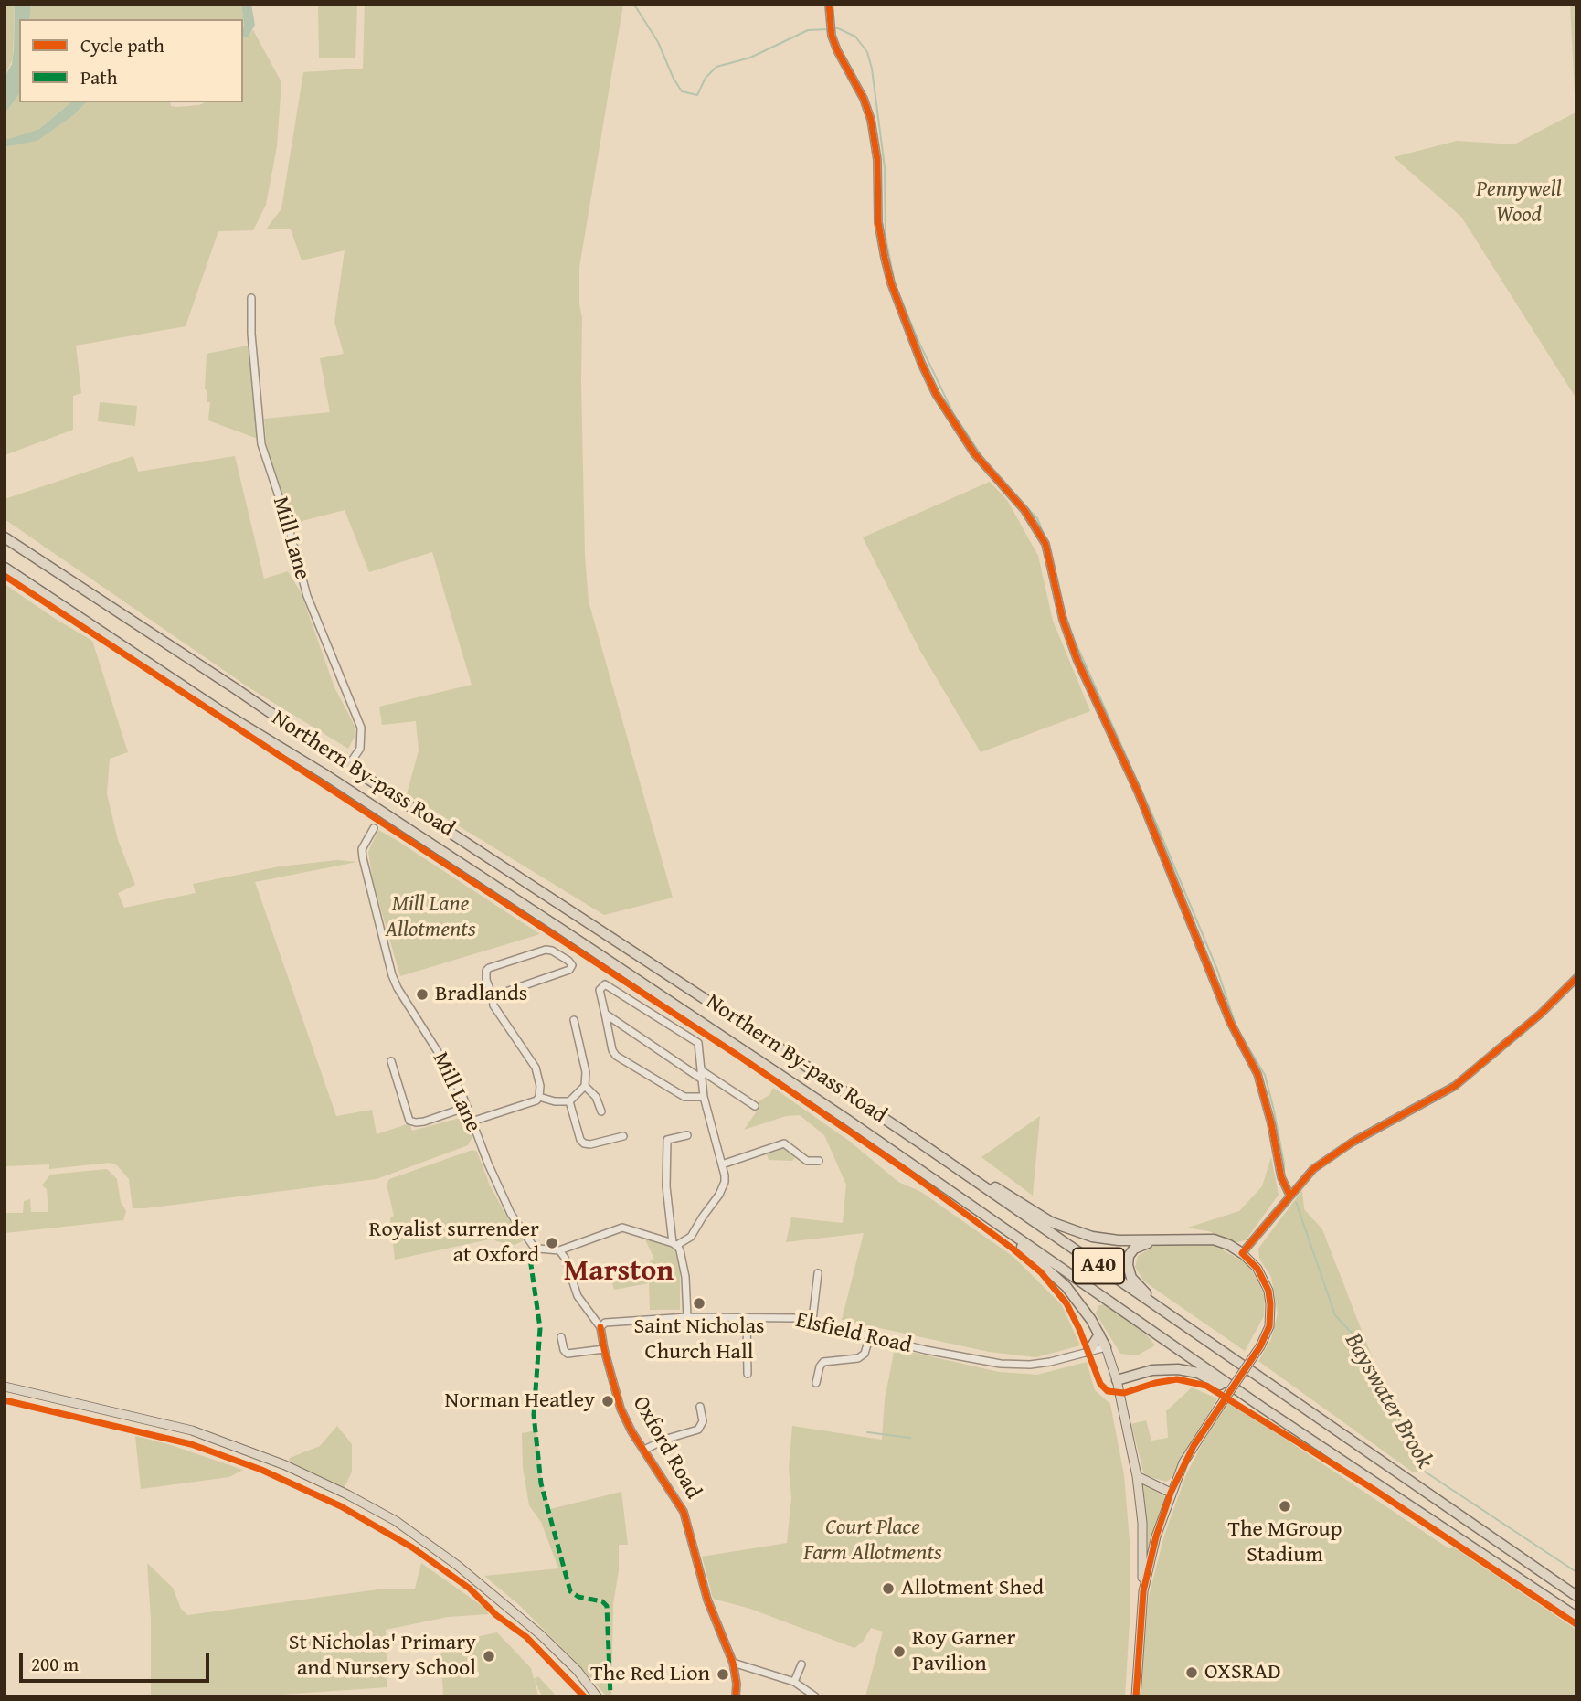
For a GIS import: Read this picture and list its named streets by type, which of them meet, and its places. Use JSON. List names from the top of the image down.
{
  "streets": {
    "highway": ["Northern By-pass Road", "A40"],
    "street": ["Mill Lane", "Elsfield Road", "Oxford Road"]
  },
  "crossings": [
    ["Mill Lane", "Northern By-pass Road"],
    ["Elsfield Road", "Oxford Road"]
  ],
  "districts": ["Marston"],
  "water": ["Bayswater Brook"],
  "parks": ["Pennywell Wood", "Mill Lane Allotments", "Court Place Farm Allotments"],
  "places": [
    "Bradlands",
    "Royalist surrender at Oxford",
    "Saint Nicholas Church Hall",
    "Norman Heatley",
    "The MGroup Stadium",
    "Allotment Shed",
    "Roy Garner Pavilion",
    "St Nicholas' Primary and Nursery School",
    "OXSRAD",
    "The Red Lion"
  ],
  "legend": ["Cycle path", "Path"],
  "scale_bar": "200 m"
}
